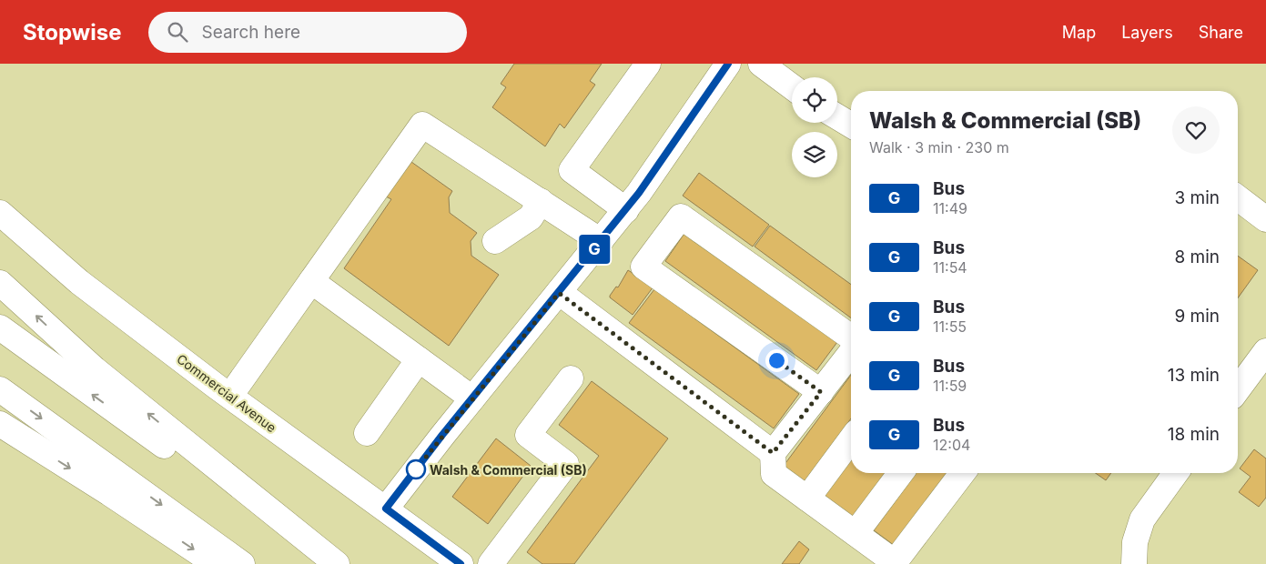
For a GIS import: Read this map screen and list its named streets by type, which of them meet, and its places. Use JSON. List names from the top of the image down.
{
  "streets": {
    "main road": ["Commercial Avenue"]
  },
  "places": ["Walsh & Commercial (SB)"],
  "lines": ["bus line G"],
  "page": {
    "header": "Stopwise",
    "search": "Search here",
    "nav": ["Map", "Layers", "Share"],
    "on_map": "G",
    "heading": ["Walsh & Commercial (SB)", "Walk · 3 min · 230 m"],
    "list": [
      {
        "mark": "G",
        "name": "Bus",
        "note": "11:49",
        "value": "3 min"
      },
      {
        "mark": "G",
        "name": "Bus",
        "note": "11:54",
        "value": "8 min"
      },
      {
        "mark": "G",
        "name": "Bus",
        "note": "11:55",
        "value": "9 min"
      },
      {
        "mark": "G",
        "name": "Bus",
        "note": "11:59",
        "value": "13 min"
      },
      {
        "mark": "G",
        "name": "Bus",
        "note": "12:04",
        "value": "18 min"
      }
    ]
  }
}
